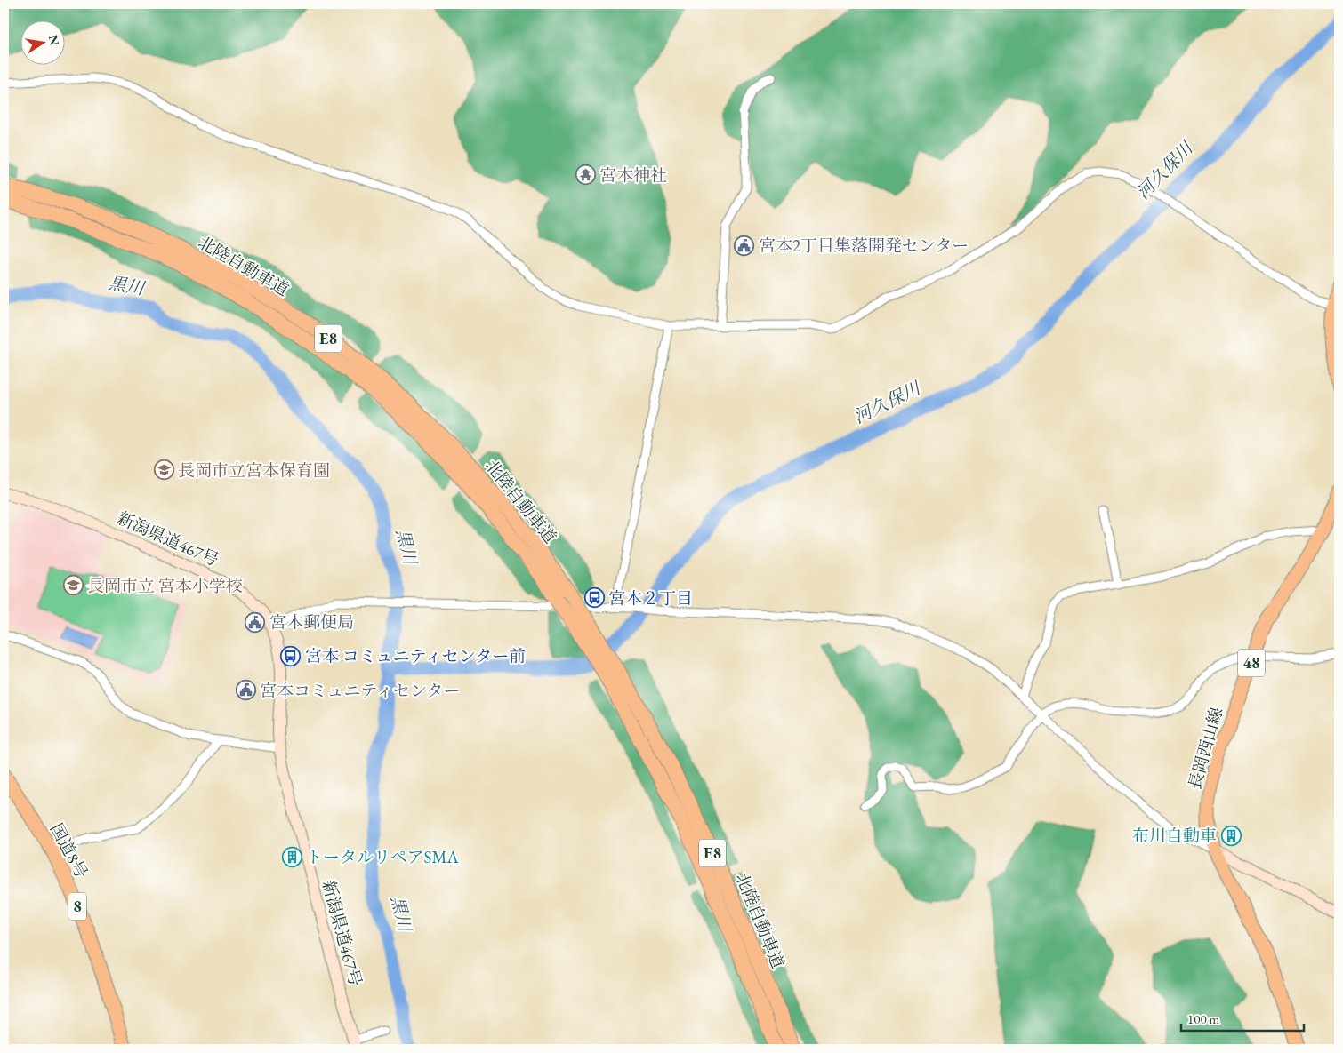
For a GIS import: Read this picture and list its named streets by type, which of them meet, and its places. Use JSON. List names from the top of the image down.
{
  "streets": {
    "highway": ["北陸自動車道", "E8"],
    "main road": [
      "新潟県道467号",
      "48",
      "長岡西山線",
      "国道8号",
      "8"
    ]
  },
  "water": ["河久保川", "黒川"],
  "places": {
    "temple": ["宮本神社"],
    "public building": ["宮本2丁目集落開発センター", "宮本郵便局", "宮本コミュニティセンター"],
    "school or university": ["長岡市立宮本保育園", "長岡市立 宮本小学校"],
    "bus stop": ["宮本２丁目", "宮本 コミュニティセンター前"],
    "building": ["布川自動車", "トータルリペアSMA"]
  },
  "scale_bar": "100 m",
  "north": "right"
}
